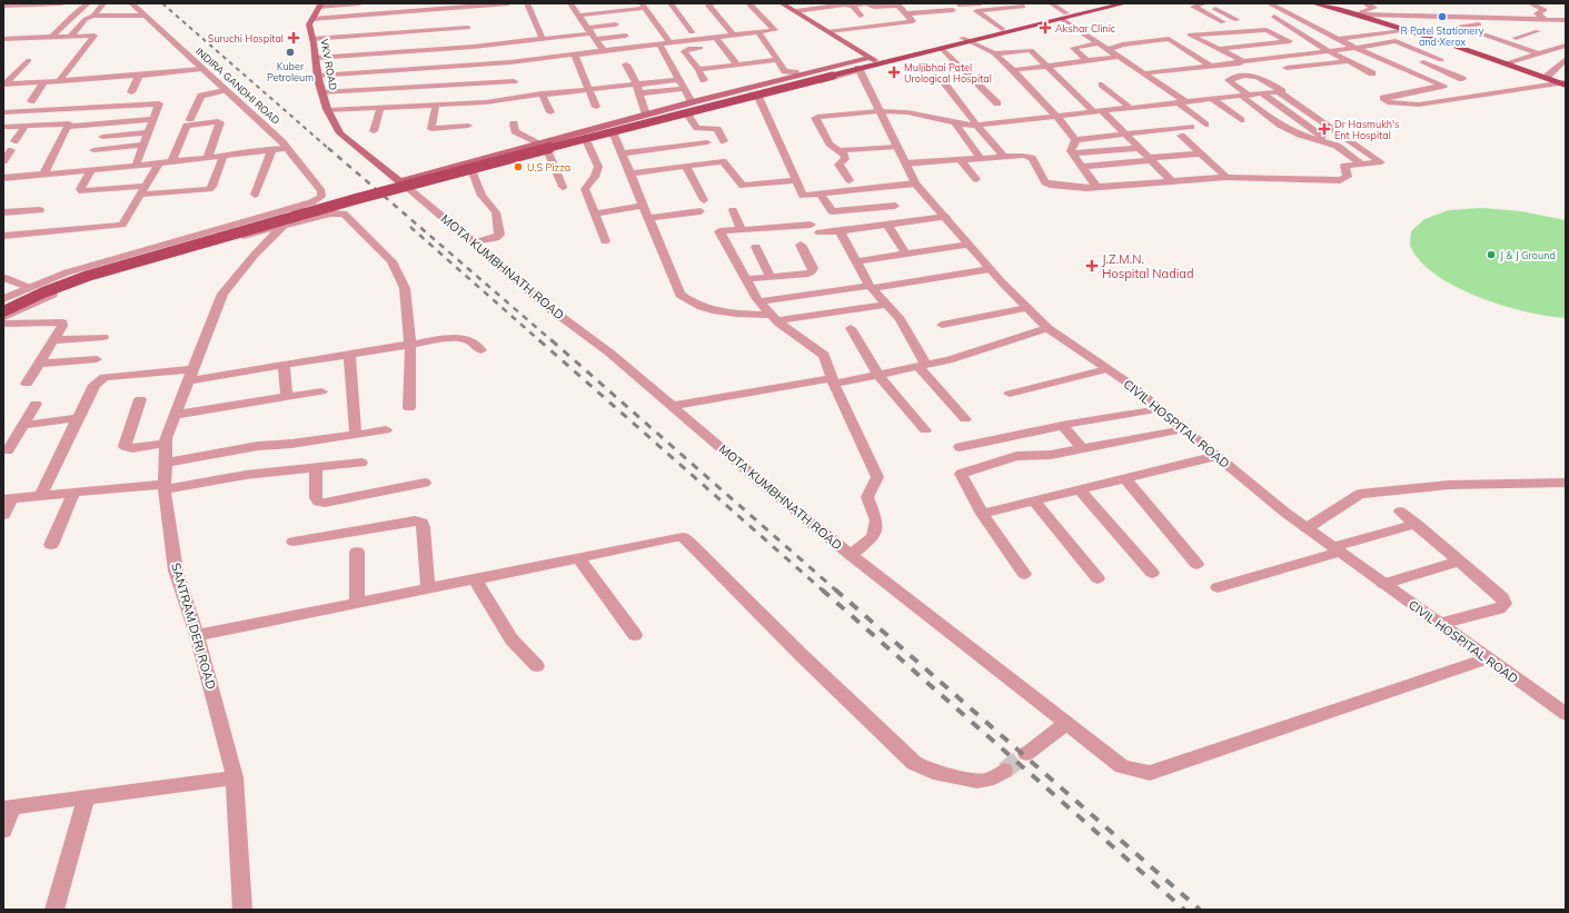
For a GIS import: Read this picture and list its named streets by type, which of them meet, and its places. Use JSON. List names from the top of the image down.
{
  "streets": {
    "main road": ["VKV ROAD"],
    "street": [
      "INDIRA GANDHI ROAD",
      "MOTA KUMBHNATH ROAD",
      "CIVIL HOSPITAL ROAD",
      "SANTRAM DERI ROAD"
    ]
  },
  "crossings": [
    ["VKV ROAD", "MOTA KUMBHNATH ROAD"],
    ["INDIRA GANDHI ROAD", "SANTRAM DERI ROAD"],
    ["MOTA KUMBHNATH ROAD", "CIVIL HOSPITAL ROAD"]
  ],
  "places": {
    "other": [
      "R Patel Stationery and Xerox",
      "Kuber Petroleum",
      "U.S Pizza",
      "J & J Ground"
    ],
    "health": [
      "Akshar Clinic",
      "Suruchi Hospital",
      "Muljibhai Patel Urological Hospital",
      "Dr Hasmukh's Ent Hospital",
      "J.Z.M.N. Hospital Nadiad"
    ]
  }
}
